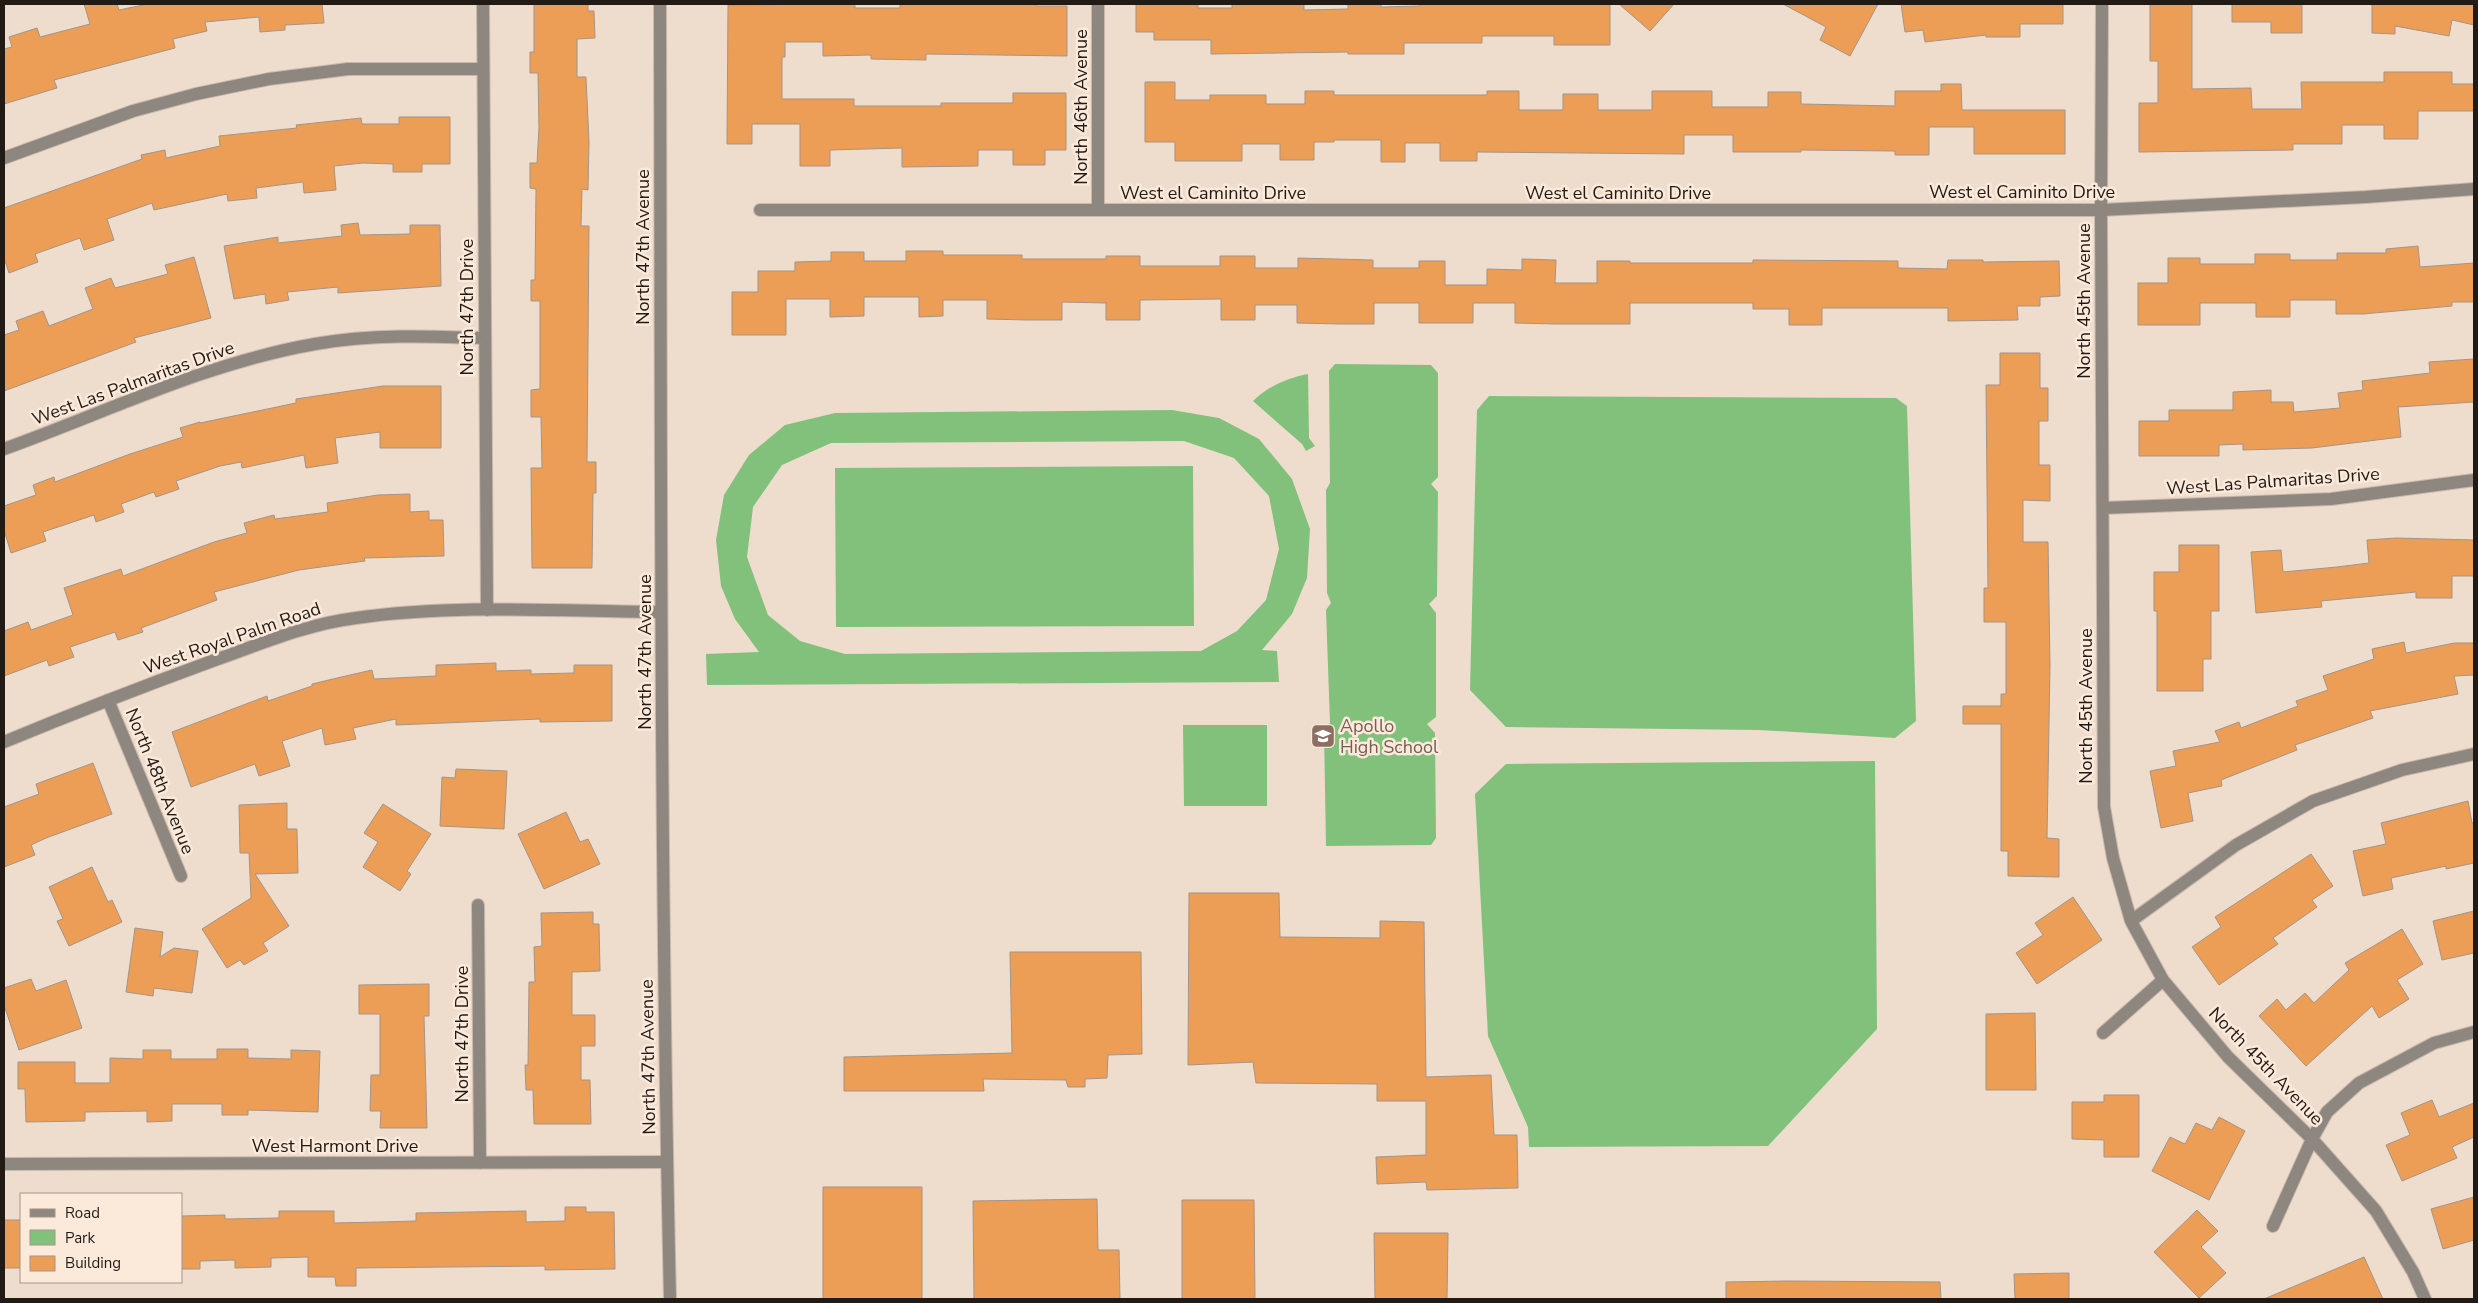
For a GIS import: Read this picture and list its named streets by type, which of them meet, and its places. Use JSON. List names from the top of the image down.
{
  "streets": {
    "street": [
      "North 46th Avenue",
      "West el Caminito Drive",
      "North 47th Avenue",
      "North 45th Avenue",
      "North 47th Drive",
      "West Las Palmaritas Drive",
      "West Royal Palm Road",
      "North 48th Avenue",
      "West Harmont Drive"
    ]
  },
  "crossings": [
    ["North 46th Avenue", "West el Caminito Drive"],
    ["West el Caminito Drive", "North 45th Avenue"],
    ["North 47th Avenue", "West Royal Palm Road"],
    ["North 47th Avenue", "West Harmont Drive"],
    ["North 45th Avenue", "West Las Palmaritas Drive"],
    ["North 47th Drive", "West Las Palmaritas Drive"],
    ["North 47th Drive", "West Royal Palm Road"],
    ["North 47th Drive", "West Harmont Drive"],
    ["West Royal Palm Road", "North 48th Avenue"]
  ],
  "places": {
    "school or university": ["Apollo High School"]
  },
  "legend": ["Road", "Park", "Building"]
}
